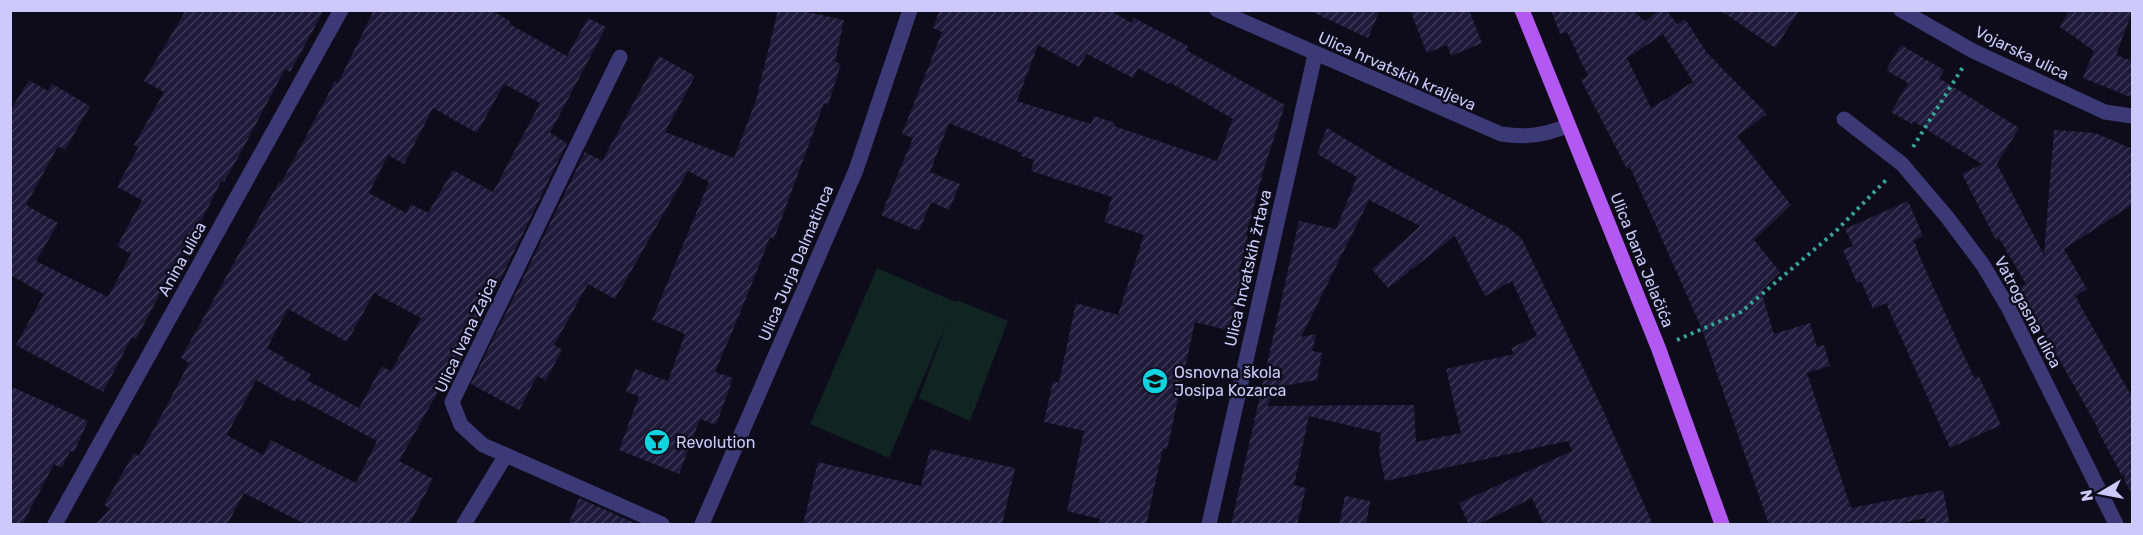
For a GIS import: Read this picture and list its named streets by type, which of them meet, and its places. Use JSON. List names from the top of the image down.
{
  "streets": {
    "main road": ["Ulica bana Jelačića"],
    "street": [
      "Vojarska ulica",
      "Ulica hrvatskih kraljeva",
      "Anina ulica",
      "Ulica Jurja Dalmatinca",
      "Ulica hrvatskih žrtava",
      "Vatrogasna ulica",
      "Ulica Ivana Zajca"
    ]
  },
  "crossings": [
    ["Ulica hrvatskih kraljeva", "Ulica bana Jelačića"],
    ["Ulica hrvatskih kraljeva", "Ulica hrvatskih žrtava"]
  ],
  "places": {
    "school or university": ["Osnovna škola Josipa Kozarca"],
    "bar": ["Revolution"]
  },
  "north": "left"
}
